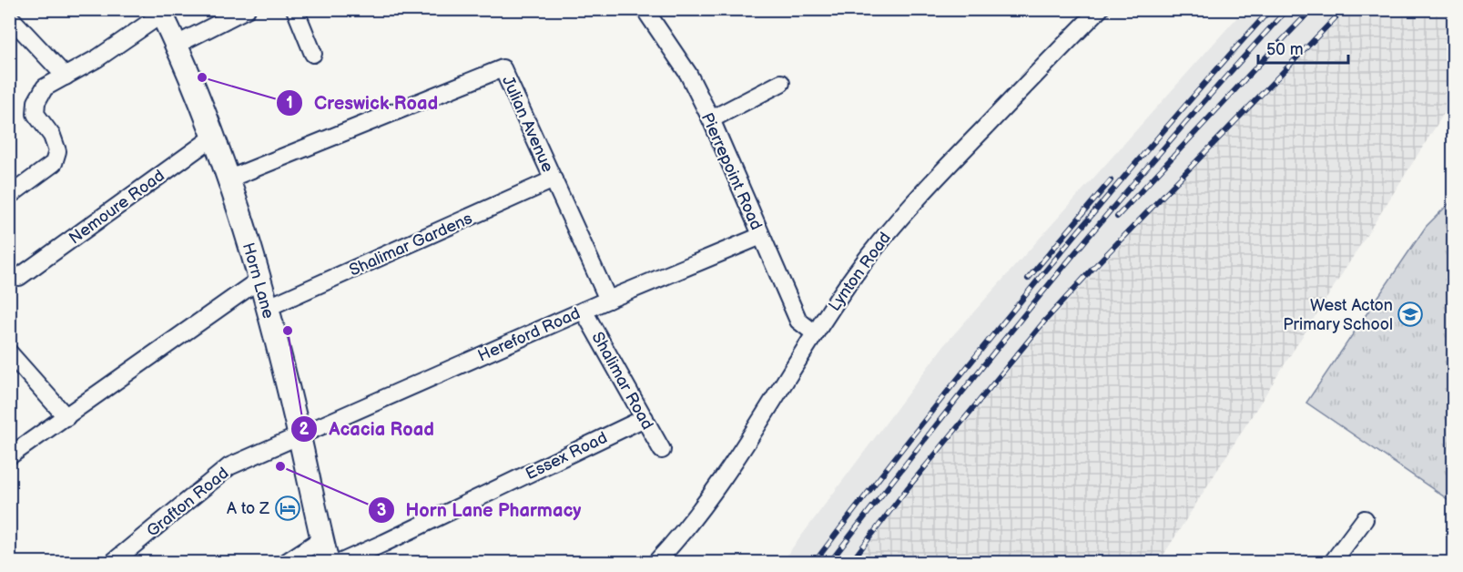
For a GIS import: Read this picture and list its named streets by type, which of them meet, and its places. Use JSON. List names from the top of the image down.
{
  "streets": {
    "main road": ["Horn Lane"],
    "street": [
      "Julian Avenue",
      "Pierrepoint Road",
      "Nemoure Road",
      "Shalimar Gardens",
      "Lynton Road",
      "Hereford Road",
      "Shalimar Road",
      "Essex Road",
      "Grafton Road"
    ]
  },
  "crossings": [
    ["Julian Avenue", "Shalimar Gardens"],
    ["Julian Avenue", "Horn Lane"],
    ["Julian Avenue", "Hereford Road"],
    ["Pierrepoint Road", "Lynton Road"],
    ["Pierrepoint Road", "Hereford Road"],
    ["Nemoure Road", "Horn Lane"],
    ["Shalimar Gardens", "Horn Lane"],
    ["Horn Lane", "Hereford Road"],
    ["Horn Lane", "Grafton Road"],
    ["Hereford Road", "Shalimar Road"],
    ["Hereford Road", "Grafton Road"],
    ["Shalimar Road", "Essex Road"]
  ],
  "places": {
    "other": ["Creswick Road", "Acacia Road", "Horn Lane Pharmacy"],
    "school or university": ["West Acton Primary School"],
    "hotel": ["A to Z"]
  },
  "scale_bar": "50 m"
}
